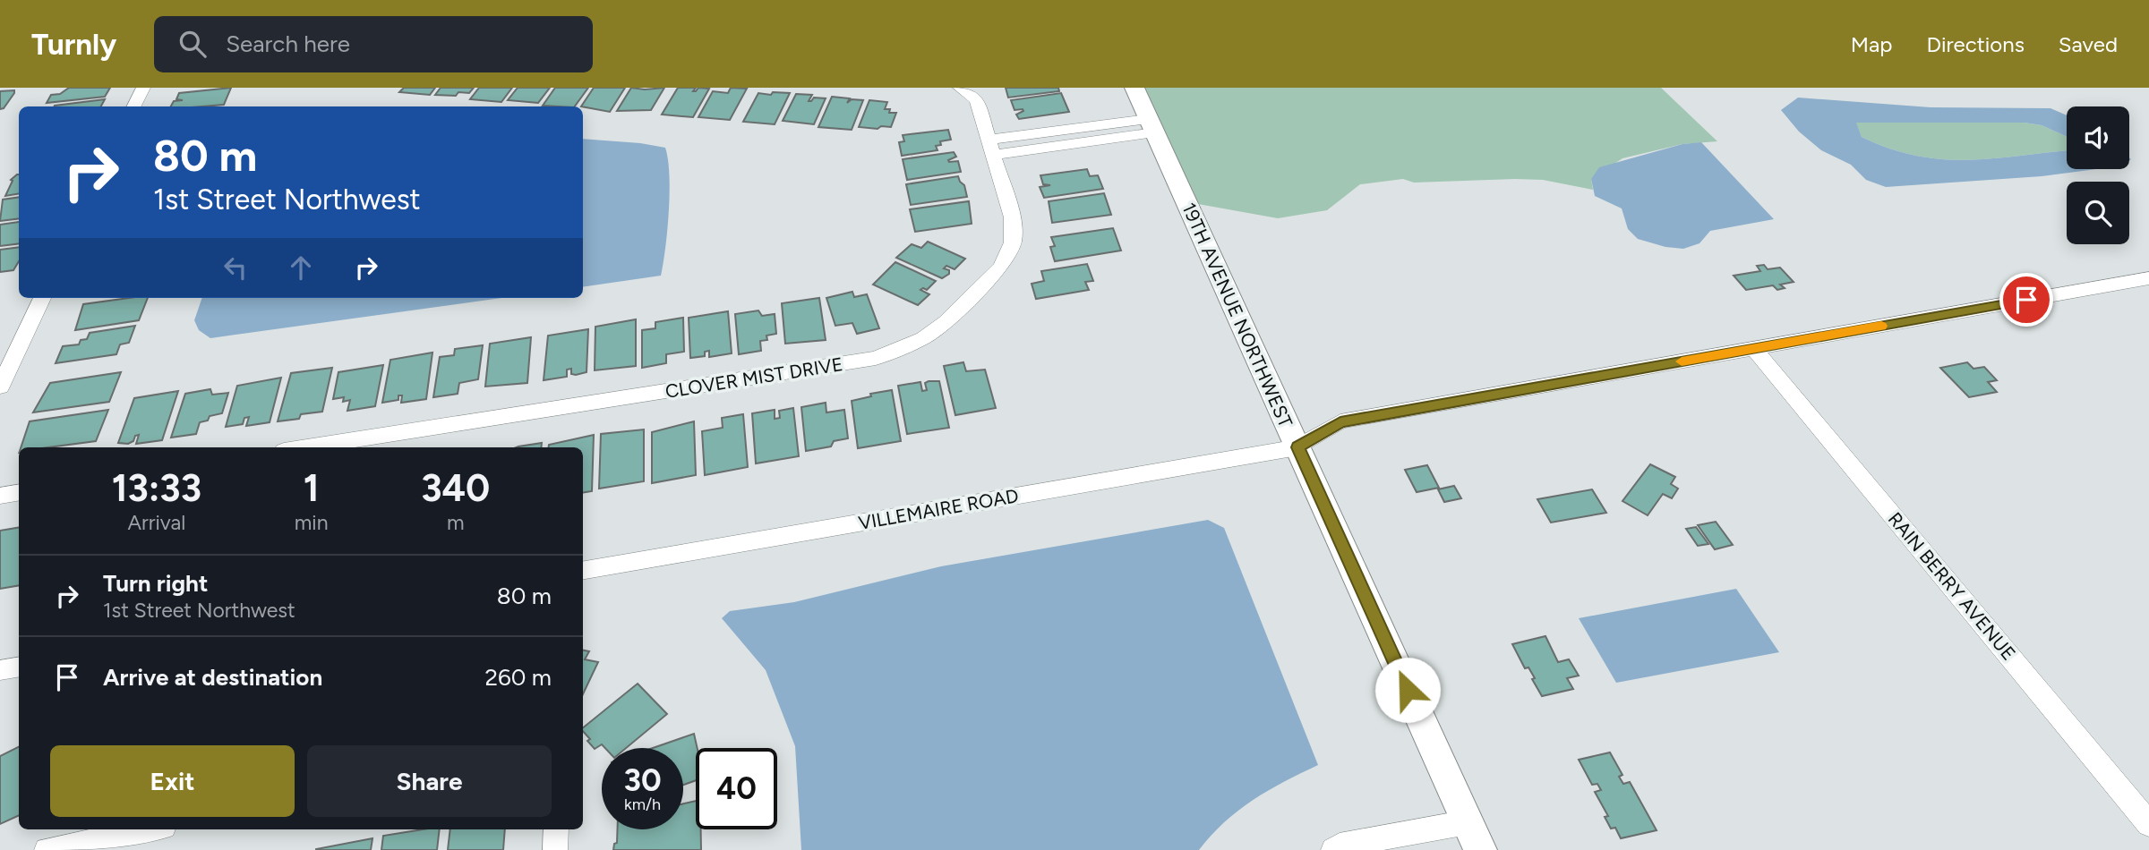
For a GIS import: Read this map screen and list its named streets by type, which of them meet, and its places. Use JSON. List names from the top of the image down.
{
  "streets": {
    "street": [
      "19TH AVENUE NORTHWEST",
      "CLOVER MIST DRIVE",
      "VILLEMAIRE ROAD",
      "RAIN BERRY AVENUE"
    ]
  },
  "crossings": [
    ["19TH AVENUE NORTHWEST", "VILLEMAIRE ROAD"]
  ],
  "page": {
    "header": "Turnly",
    "search": "Search here",
    "nav": ["Map", "Directions", "Saved"],
    "turn": ["80 m", "1st Street Northwest"],
    "eta": [
      "13:33",
      "Arrival",
      "1",
      "min",
      "340",
      "m"
    ],
    "list": [
      {
        "name": "Turn right",
        "note": "1st Street Northwest",
        "value": "80 m"
      },
      {
        "name": "Arrive at destination",
        "value": "260 m"
      }
    ],
    "buttons": ["Exit", "Share"],
    "speed": "30 km/h",
    "limit": "40"
  }
}
